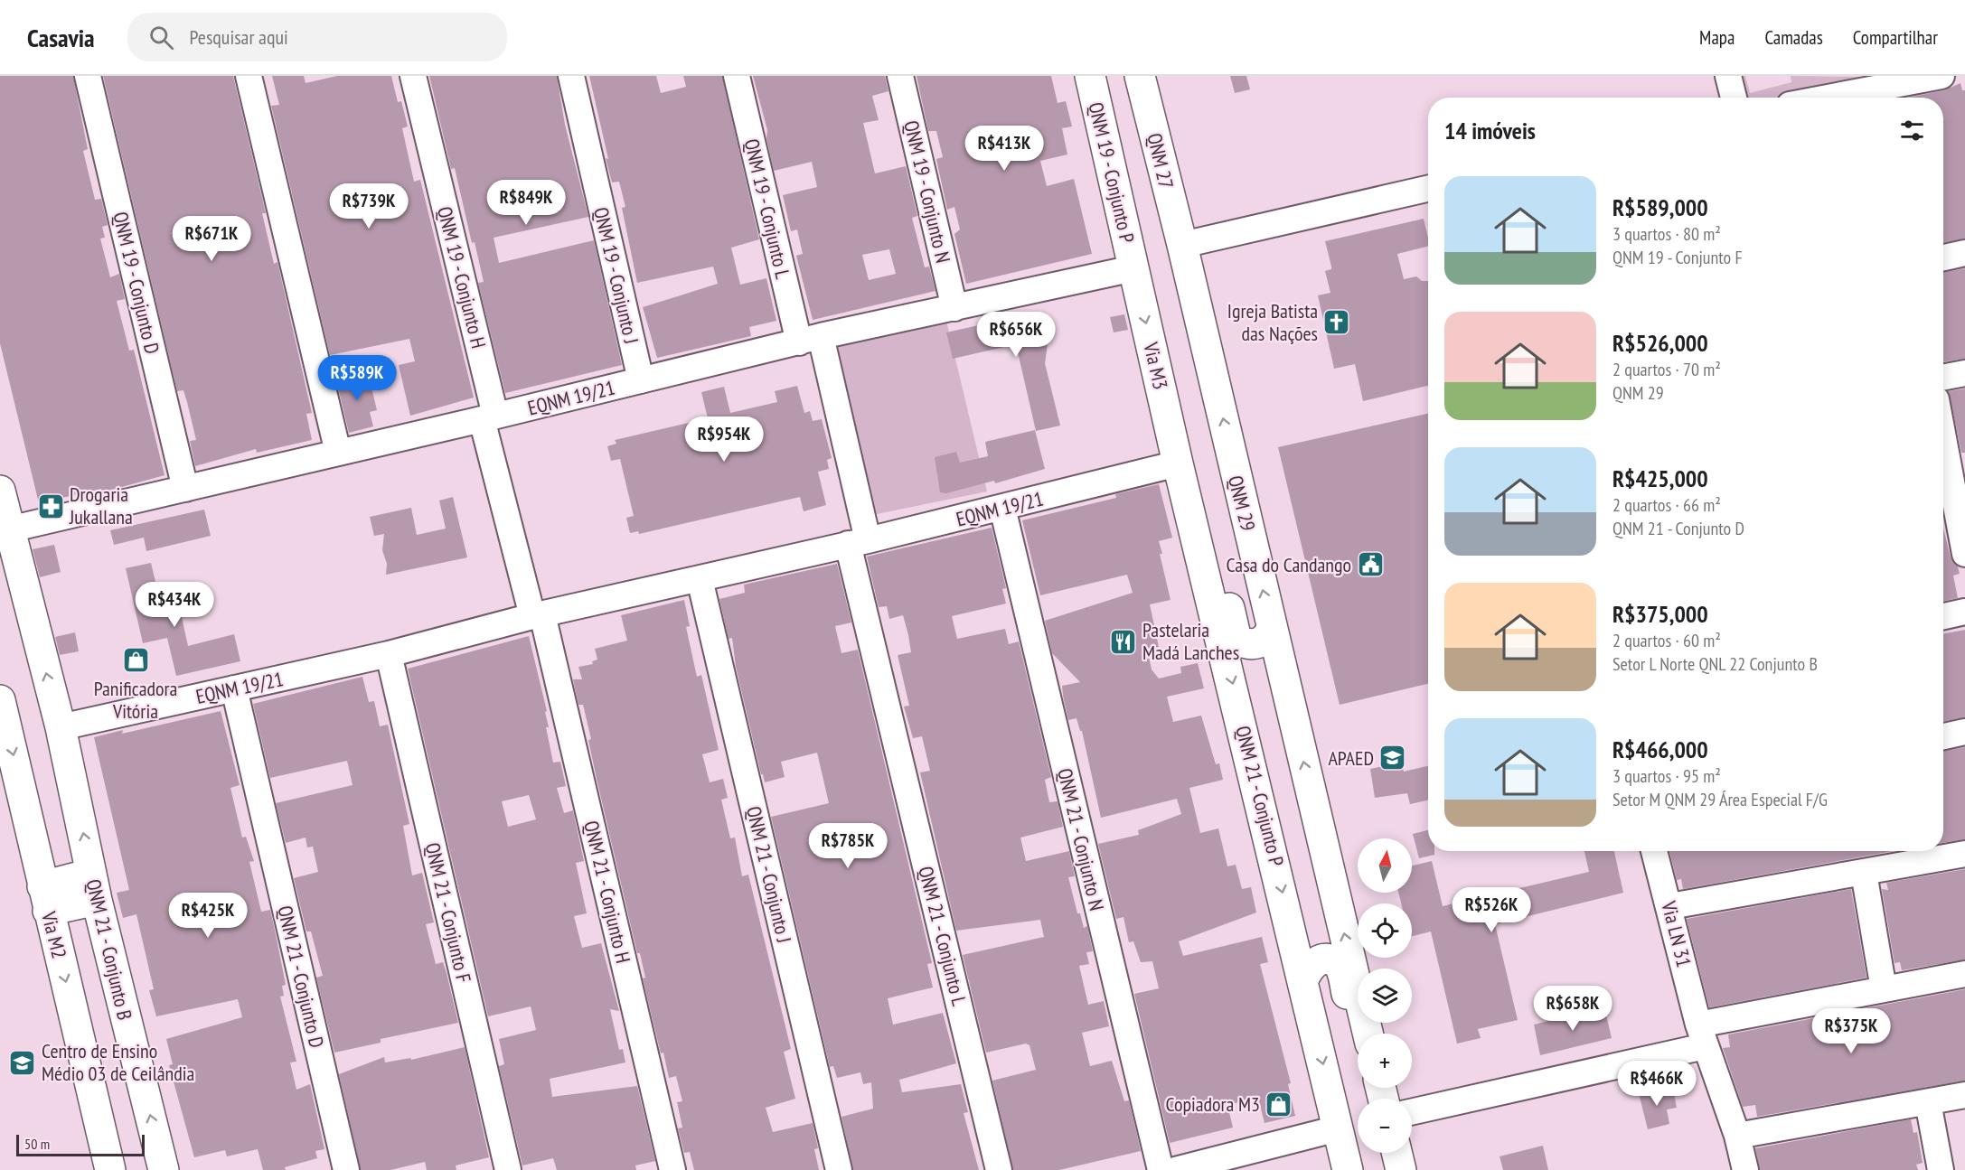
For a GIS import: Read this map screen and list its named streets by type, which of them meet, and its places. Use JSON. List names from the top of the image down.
{
  "streets": {
    "main road": [
      "QNM 27",
      "QNM 19 - Conjunto P",
      "Via M3",
      "QNM 29",
      "QNM 21 - Conjunto P",
      "Via M2",
      "QNM 21 - Conjunto B"
    ],
    "street": [
      "QNM 19 - Conjunto N",
      "QNM 19 - Conjunto L",
      "QNM 19 - Conjunto J",
      "QNM 19 - Conjunto H",
      "QNM 19 - Conjunto D",
      "EQNM 19/21",
      "QNM 21 - Conjunto N",
      "QNM 21 - Conjunto J",
      "QNM 21 - Conjunto H",
      "QNM 21 - Conjunto F",
      "Via LN 31",
      "QNM 21 - Conjunto L",
      "QNM 21 - Conjunto D"
    ]
  },
  "crossings": [
    ["QNM 27", "QNM 29"],
    ["QNM 19 - Conjunto P", "Via M3"],
    ["QNM 19 - Conjunto P", "EQNM 19/21"],
    ["QNM 19 - Conjunto N", "EQNM 19/21"],
    ["QNM 19 - Conjunto L", "EQNM 19/21"],
    ["QNM 19 - Conjunto L", "QNM 21 - Conjunto L"],
    ["QNM 19 - Conjunto J", "EQNM 19/21"],
    ["QNM 19 - Conjunto H", "EQNM 19/21"],
    ["QNM 19 - Conjunto H", "QNM 21 - Conjunto H"],
    ["QNM 19 - Conjunto D", "EQNM 19/21"],
    ["Via M3", "EQNM 19/21"],
    ["Via M3", "QNM 21 - Conjunto P"],
    ["EQNM 19/21", "QNM 21 - Conjunto P"],
    ["EQNM 19/21", "QNM 21 - Conjunto N"],
    ["EQNM 19/21", "QNM 21 - Conjunto J"],
    ["EQNM 19/21", "QNM 21 - Conjunto H"],
    ["EQNM 19/21", "QNM 21 - Conjunto F"],
    ["EQNM 19/21", "QNM 21 - Conjunto L"],
    ["EQNM 19/21", "QNM 21 - Conjunto B"],
    ["EQNM 19/21", "QNM 21 - Conjunto D"]
  ],
  "one_way": [
    "Via M3",
    "QNM 29",
    "QNM 21 - Conjunto P",
    "Via M2",
    "QNM 21 - Conjunto B"
  ],
  "places": {
    "church": ["Igreja Batista das Nações"],
    "pharmacy": ["Drogaria Jukallana"],
    "public building": ["Casa do Candango"],
    "restaurant": ["Pastelaria Madá Lanches"],
    "shop": ["Panificadora Vitória", "Copiadora M3"],
    "school or university": ["APAED", "Centro de Ensino Médio 03 de Ceilândia"]
  },
  "scale_bar": "50 m",
  "north": "top",
  "page": {
    "header": "Casavia",
    "search": "Pesquisar aqui",
    "nav": ["Mapa", "Camadas", "Compartilhar"],
    "heading": "14 imóveis",
    "price": [
      "R$413K",
      "R$849K",
      "R$739K",
      "R$671K",
      "R$656K",
      "R$589K",
      "R$954K",
      "R$434K",
      "R$785K",
      "R$526K",
      "R$425K",
      "R$658K",
      "R$375K",
      "R$466K"
    ],
    "list": [
      {
        "name": "R$589,000",
        "note": "3 quartos · 80 m² · QNM 19 - Conjunto F"
      },
      {
        "name": "R$526,000",
        "note": "2 quartos · 70 m² · QNM 29"
      },
      {
        "name": "R$425,000",
        "note": "2 quartos · 66 m² · QNM 21 - Conjunto D"
      },
      {
        "name": "R$375,000",
        "note": "2 quartos · 60 m² · Setor L Norte QNL 22 Conjunto B"
      },
      {
        "name": "R$466,000",
        "note": "3 quartos · 95 m² · Setor M QNM 29 Área Especial F/G"
      }
    ],
    "map_buttons": ["+", "−"],
    "scale": "50 m"
  }
}
